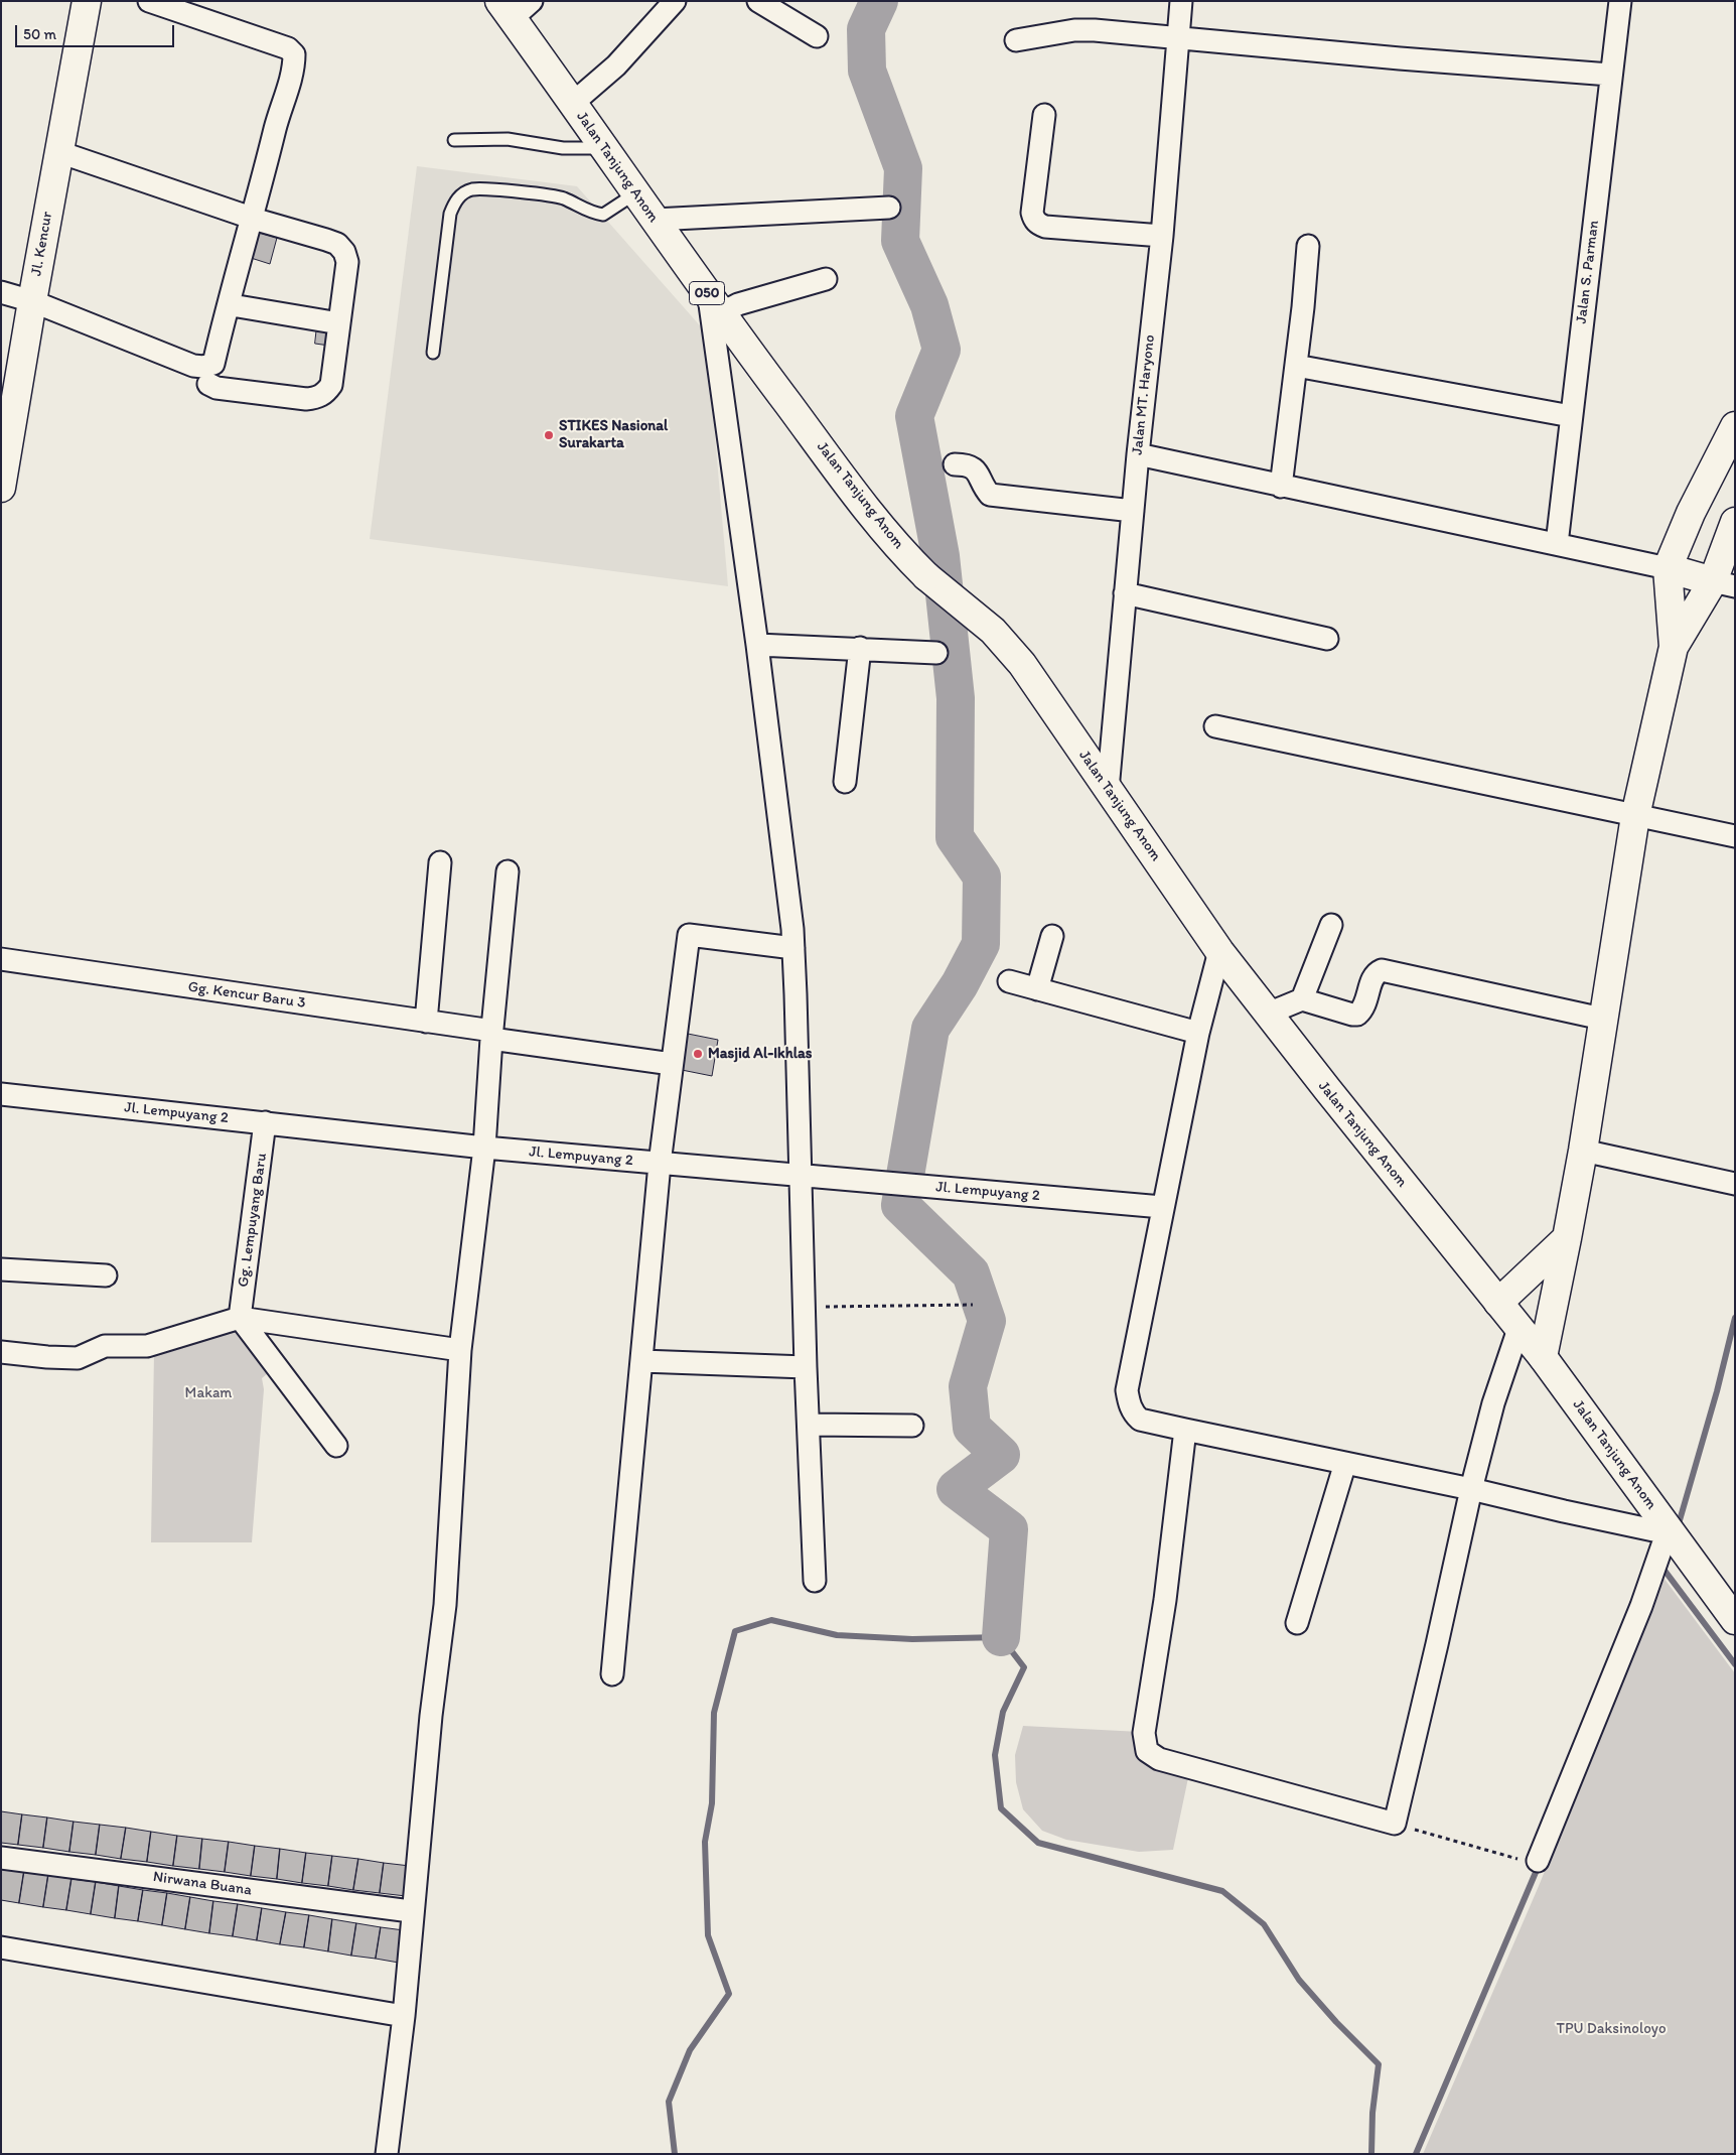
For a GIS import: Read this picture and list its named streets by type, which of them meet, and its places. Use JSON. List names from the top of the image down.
{
  "streets": {
    "main road": ["Jalan Tanjung Anom", "Jl. Kencur", "050"],
    "street": [
      "Jalan S. Parman",
      "Jalan MT. Haryono",
      "Gg. Kencur Baru 3",
      "Jl. Lempuyang 2",
      "Gg. Lempuyang Baru",
      "Nirwana Buana"
    ]
  },
  "crossings": [
    ["Jalan Tanjung Anom", "Jalan MT. Haryono"],
    ["Jl. Lempuyang 2", "Gg. Lempuyang Baru"]
  ],
  "parks": ["Makam", "TPU Daksinoloyo"],
  "places": ["STIKES Nasional Surakarta", "Masjid Al-Ikhlas"],
  "scale_bar": "50 m"
}
